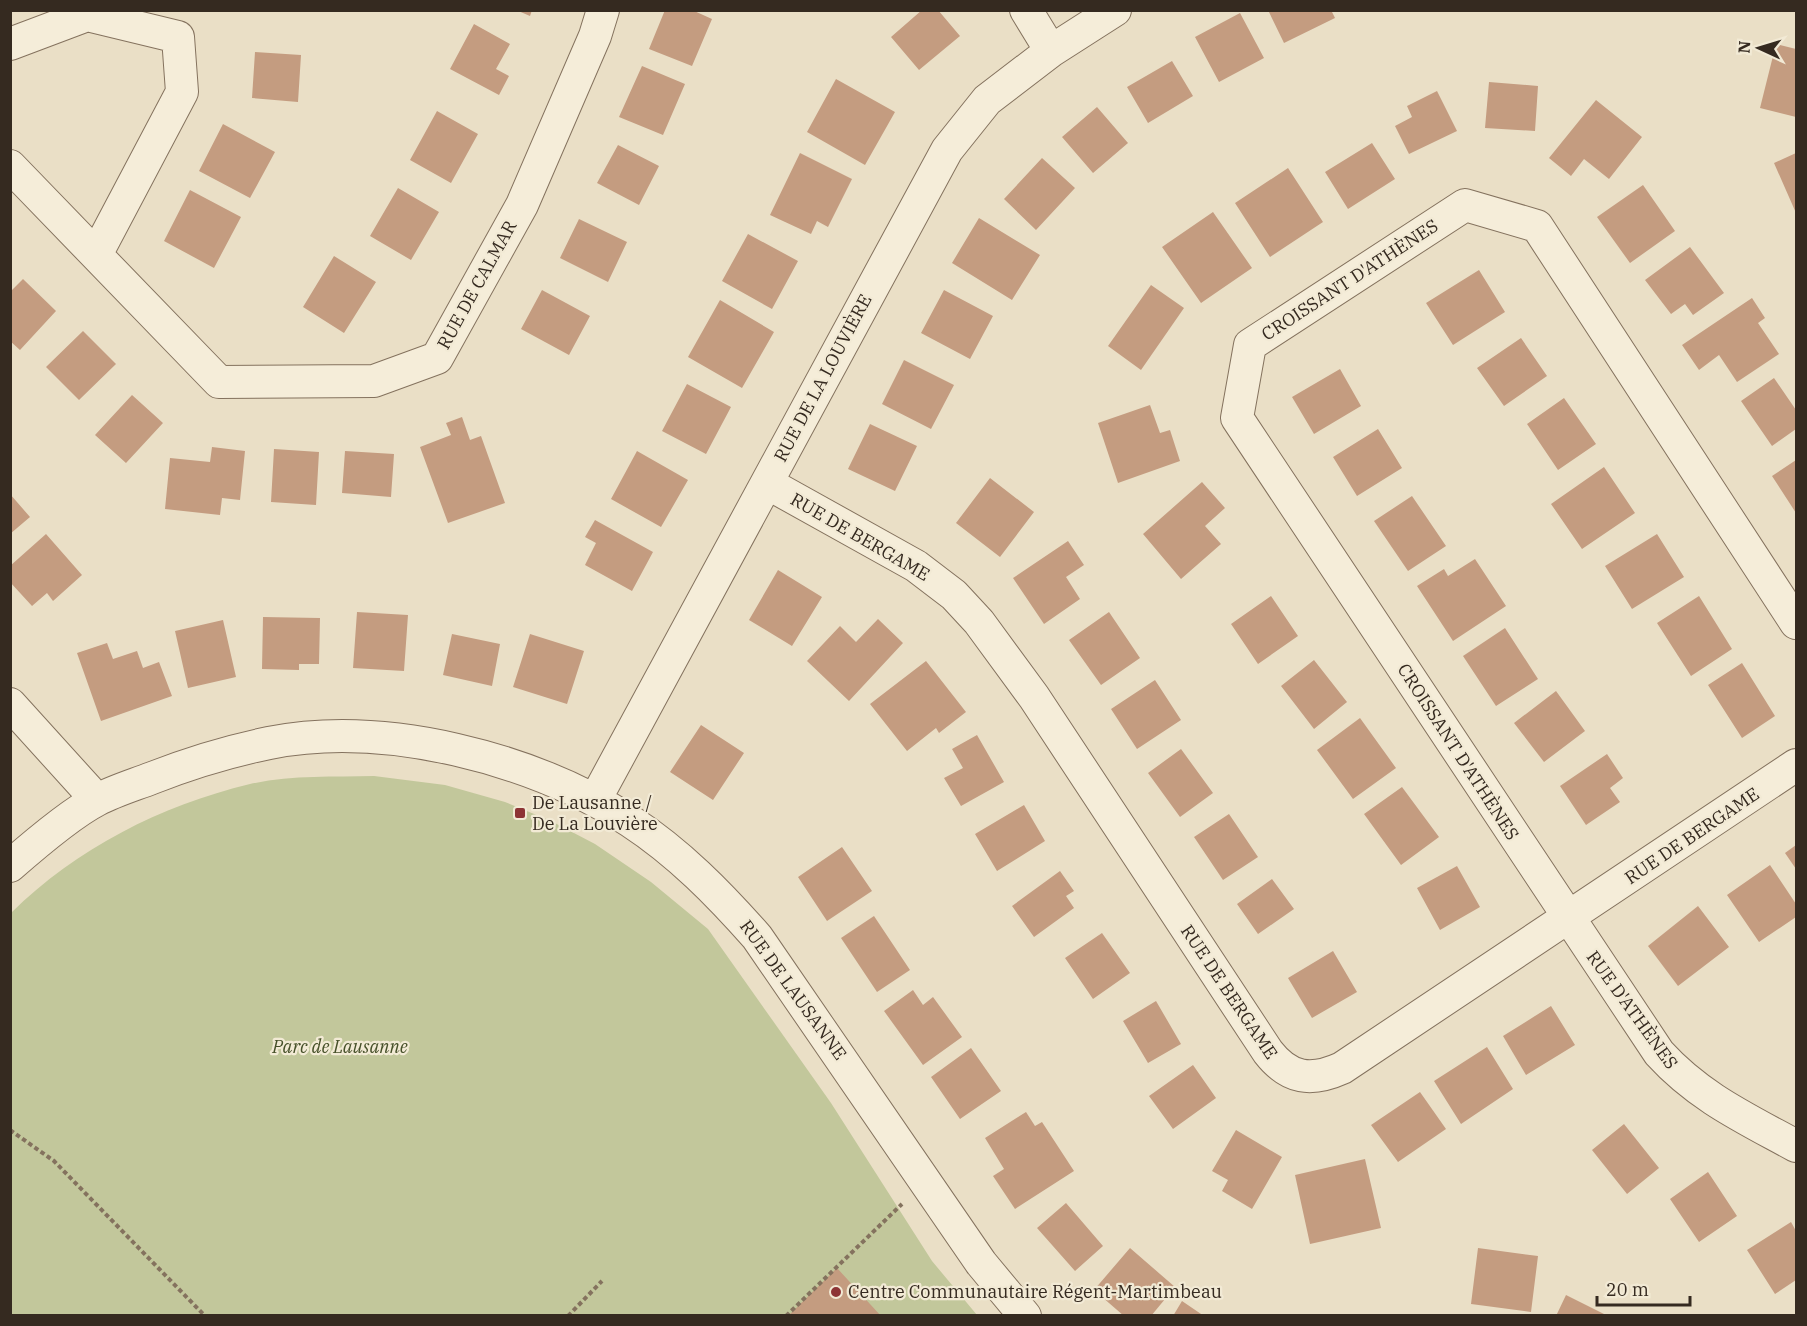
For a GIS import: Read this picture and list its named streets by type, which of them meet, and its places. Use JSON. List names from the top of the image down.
{
  "streets": {
    "street": [
      "CROISSANT D'ATHÈNES",
      "RUE DE CALMAR",
      "RUE DE LA LOUVIÈRE",
      "RUE DE BERGAME",
      "RUE DE LAUSANNE",
      "RUE D'ATHÈNES"
    ]
  },
  "crossings": [
    ["CROISSANT D'ATHÈNES", "RUE DE BERGAME"],
    ["CROISSANT D'ATHÈNES", "RUE D'ATHÈNES"],
    ["RUE DE LA LOUVIÈRE", "RUE DE BERGAME"],
    ["RUE DE LA LOUVIÈRE", "RUE DE LAUSANNE"],
    ["RUE DE BERGAME", "RUE D'ATHÈNES"]
  ],
  "parks": ["Parc de Lausanne"],
  "places": {
    "transit": ["De Lausanne / De La Louvière"],
    "other": ["Centre Communautaire Régent-Martimbeau"]
  },
  "scale_bar": "20 m",
  "north": "left"
}
